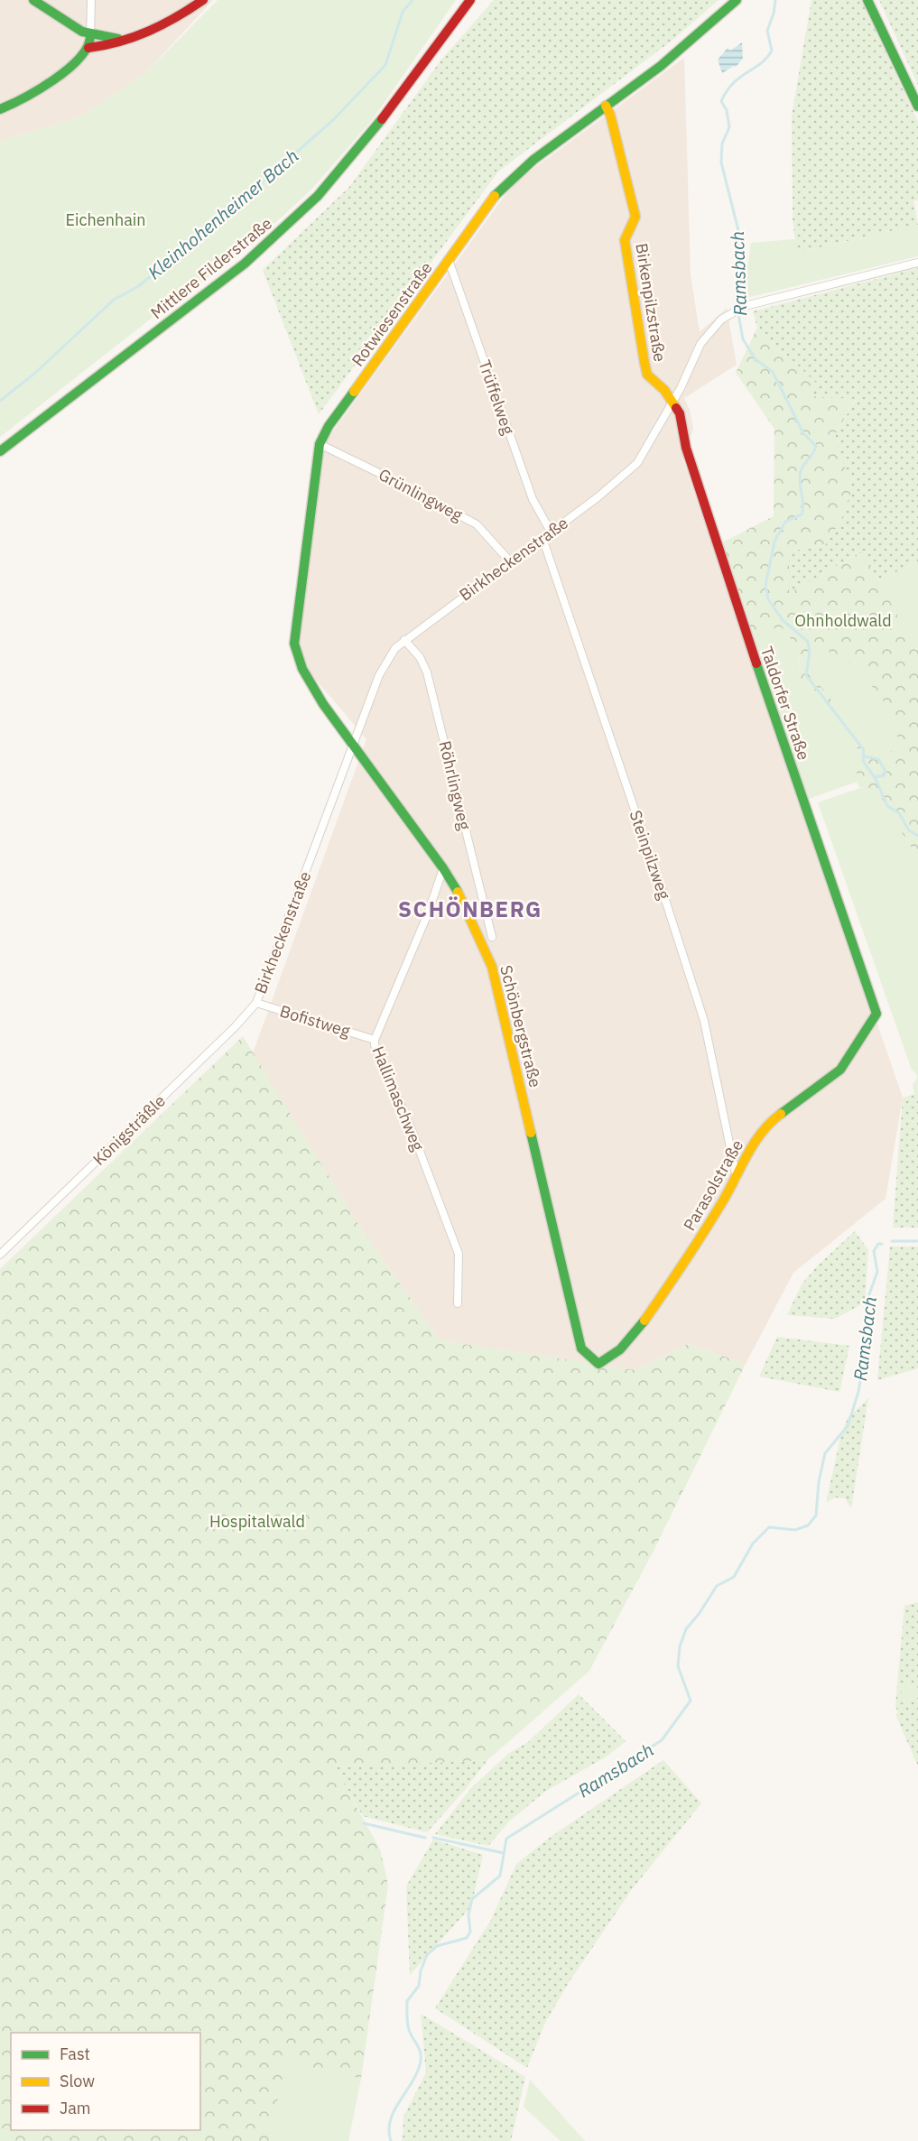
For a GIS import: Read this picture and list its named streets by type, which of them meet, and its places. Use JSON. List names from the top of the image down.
{
  "streets": {
    "street": [
      "Mittlere Filderstraße",
      "Birkenpilzstraße",
      "Rotwiesenstraße",
      "Trüffelweg",
      "Grünlingweg",
      "Birkheckenstraße",
      "Taldorfer Straße",
      "Röhrlingweg",
      "Steinpilzweg",
      "Bofistweg",
      "Schönbergstraße",
      "Hallimaschweg",
      "Königsträßle",
      "Parasolstraße"
    ]
  },
  "crossings": [
    ["Birkenpilzstraße", "Rotwiesenstraße"],
    ["Birkenpilzstraße", "Birkheckenstraße"],
    ["Birkenpilzstraße", "Taldorfer Straße"],
    ["Rotwiesenstraße", "Trüffelweg"],
    ["Rotwiesenstraße", "Grünlingweg"],
    ["Rotwiesenstraße", "Birkheckenstraße"],
    ["Rotwiesenstraße", "Schönbergstraße"],
    ["Trüffelweg", "Birkheckenstraße"],
    ["Grünlingweg", "Birkheckenstraße"],
    ["Birkheckenstraße", "Taldorfer Straße"],
    ["Birkheckenstraße", "Röhrlingweg"],
    ["Birkheckenstraße", "Steinpilzweg"],
    ["Birkheckenstraße", "Bofistweg"],
    ["Birkheckenstraße", "Schönbergstraße"],
    ["Birkheckenstraße", "Königsträßle"],
    ["Taldorfer Straße", "Parasolstraße"],
    ["Steinpilzweg", "Parasolstraße"],
    ["Bofistweg", "Hallimaschweg"],
    ["Bofistweg", "Königsträßle"],
    ["Schönbergstraße", "Hallimaschweg"],
    ["Schönbergstraße", "Parasolstraße"]
  ],
  "districts": ["SCHÖNBERG"],
  "water": ["Kleinhohenheimer Bach", "Ramsbach"],
  "parks": ["Eichenhain", "Ohnholdwald", "Hospitalwald"],
  "legend": ["Fast", "Slow", "Jam"]
}
